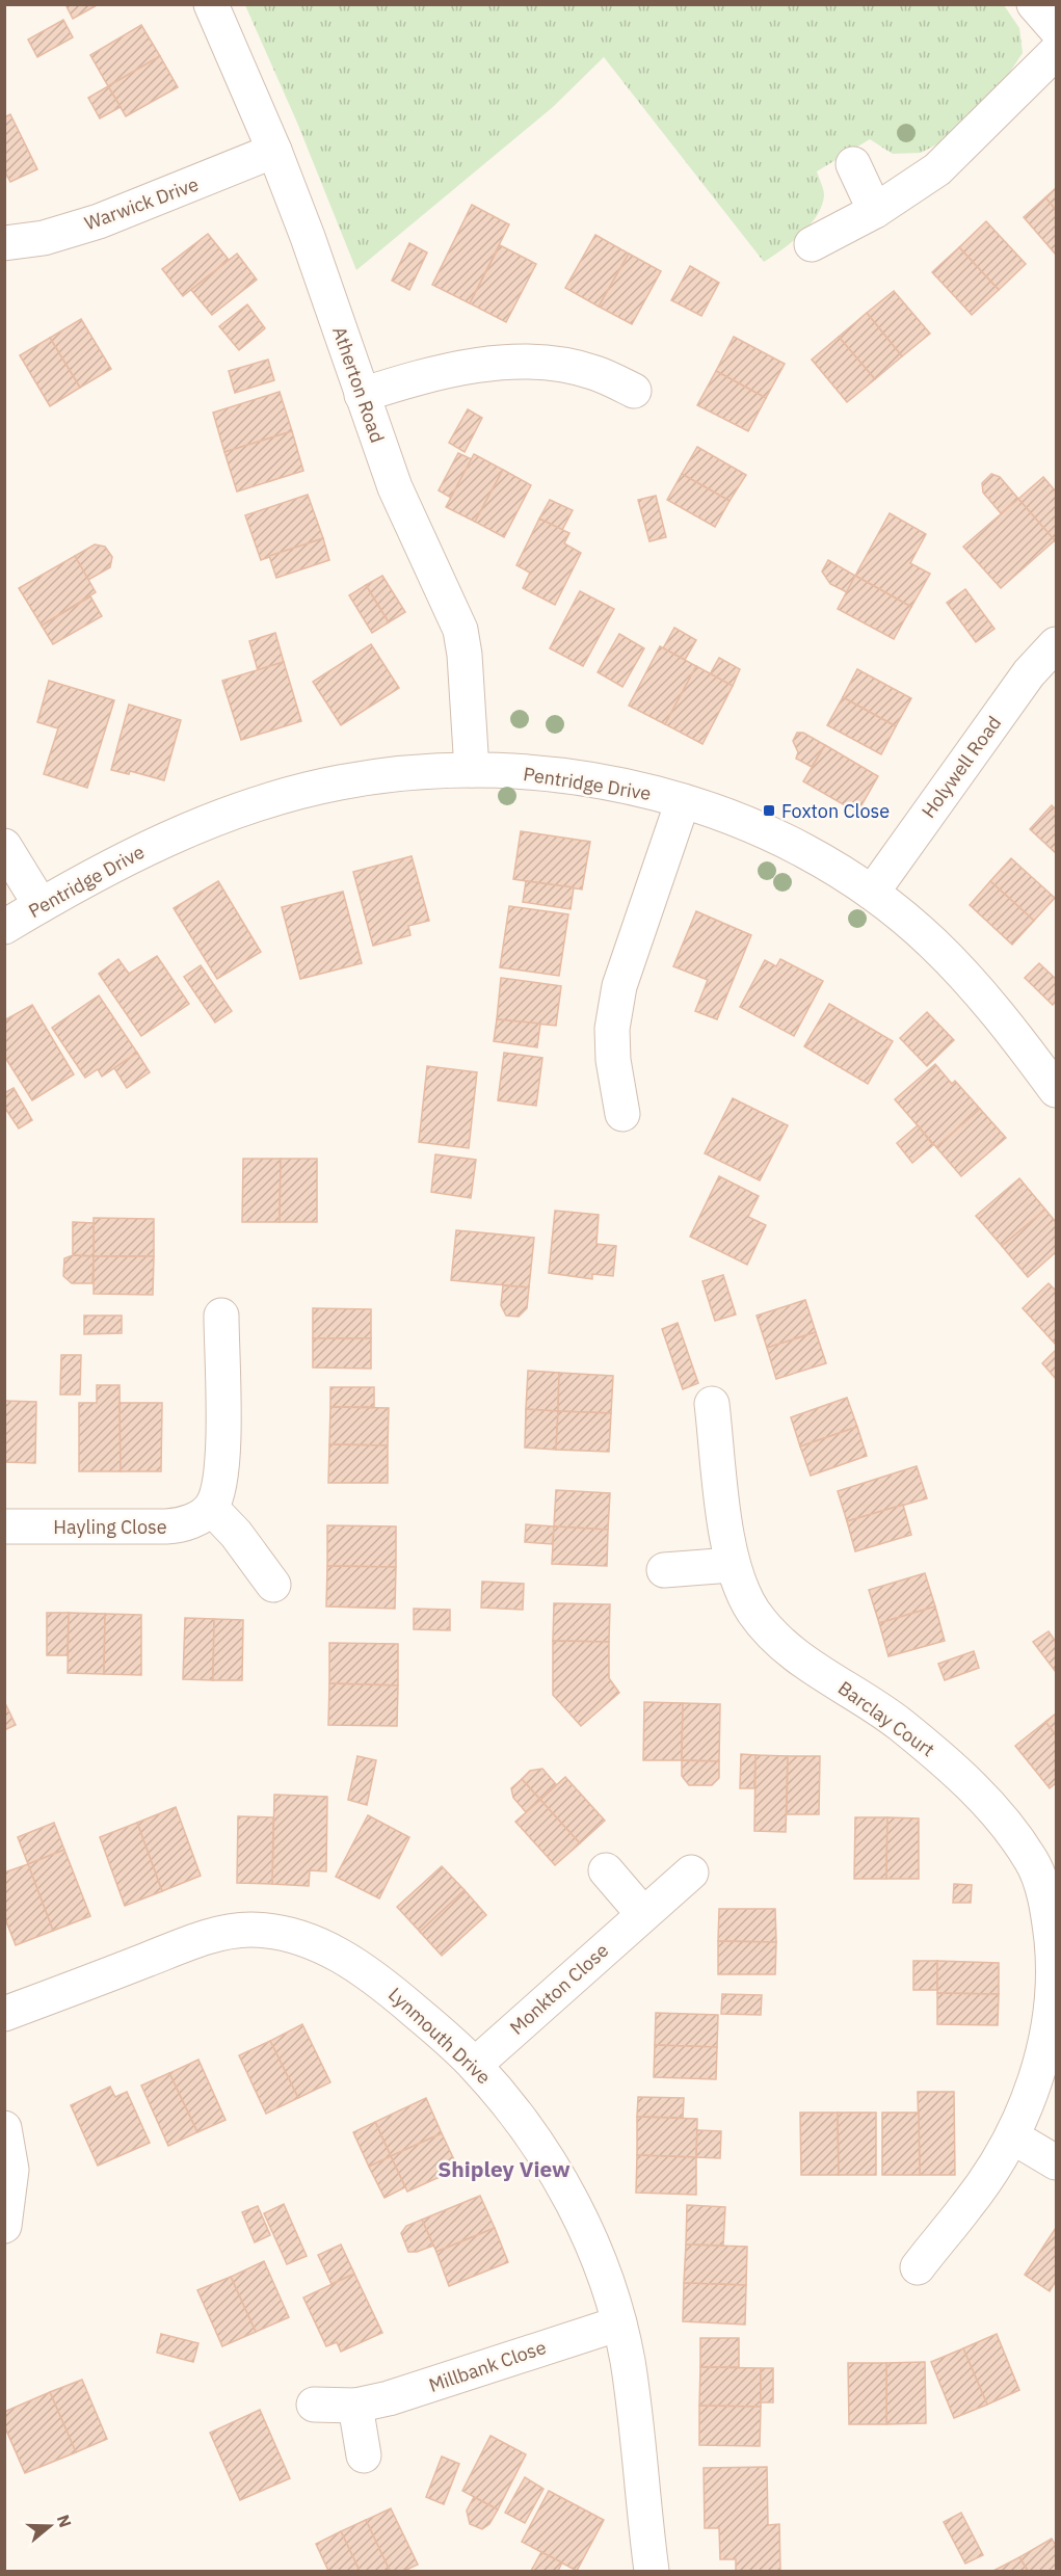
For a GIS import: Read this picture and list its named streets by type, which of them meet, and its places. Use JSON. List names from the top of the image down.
{
  "streets": {
    "street": [
      "Warwick Drive",
      "Atherton Road",
      "Holywell Road",
      "Pentridge Drive",
      "Hayling Close",
      "Barclay Court",
      "Monkton Close",
      "Lynmouth Drive",
      "Millbank Close"
    ]
  },
  "crossings": [
    ["Warwick Drive", "Atherton Road"],
    ["Atherton Road", "Pentridge Drive"],
    ["Holywell Road", "Pentridge Drive"],
    ["Monkton Close", "Lynmouth Drive"],
    ["Lynmouth Drive", "Millbank Close"]
  ],
  "districts": ["Shipley View"],
  "places": {
    "transit": ["Foxton Close"]
  },
  "north": "right"
}
